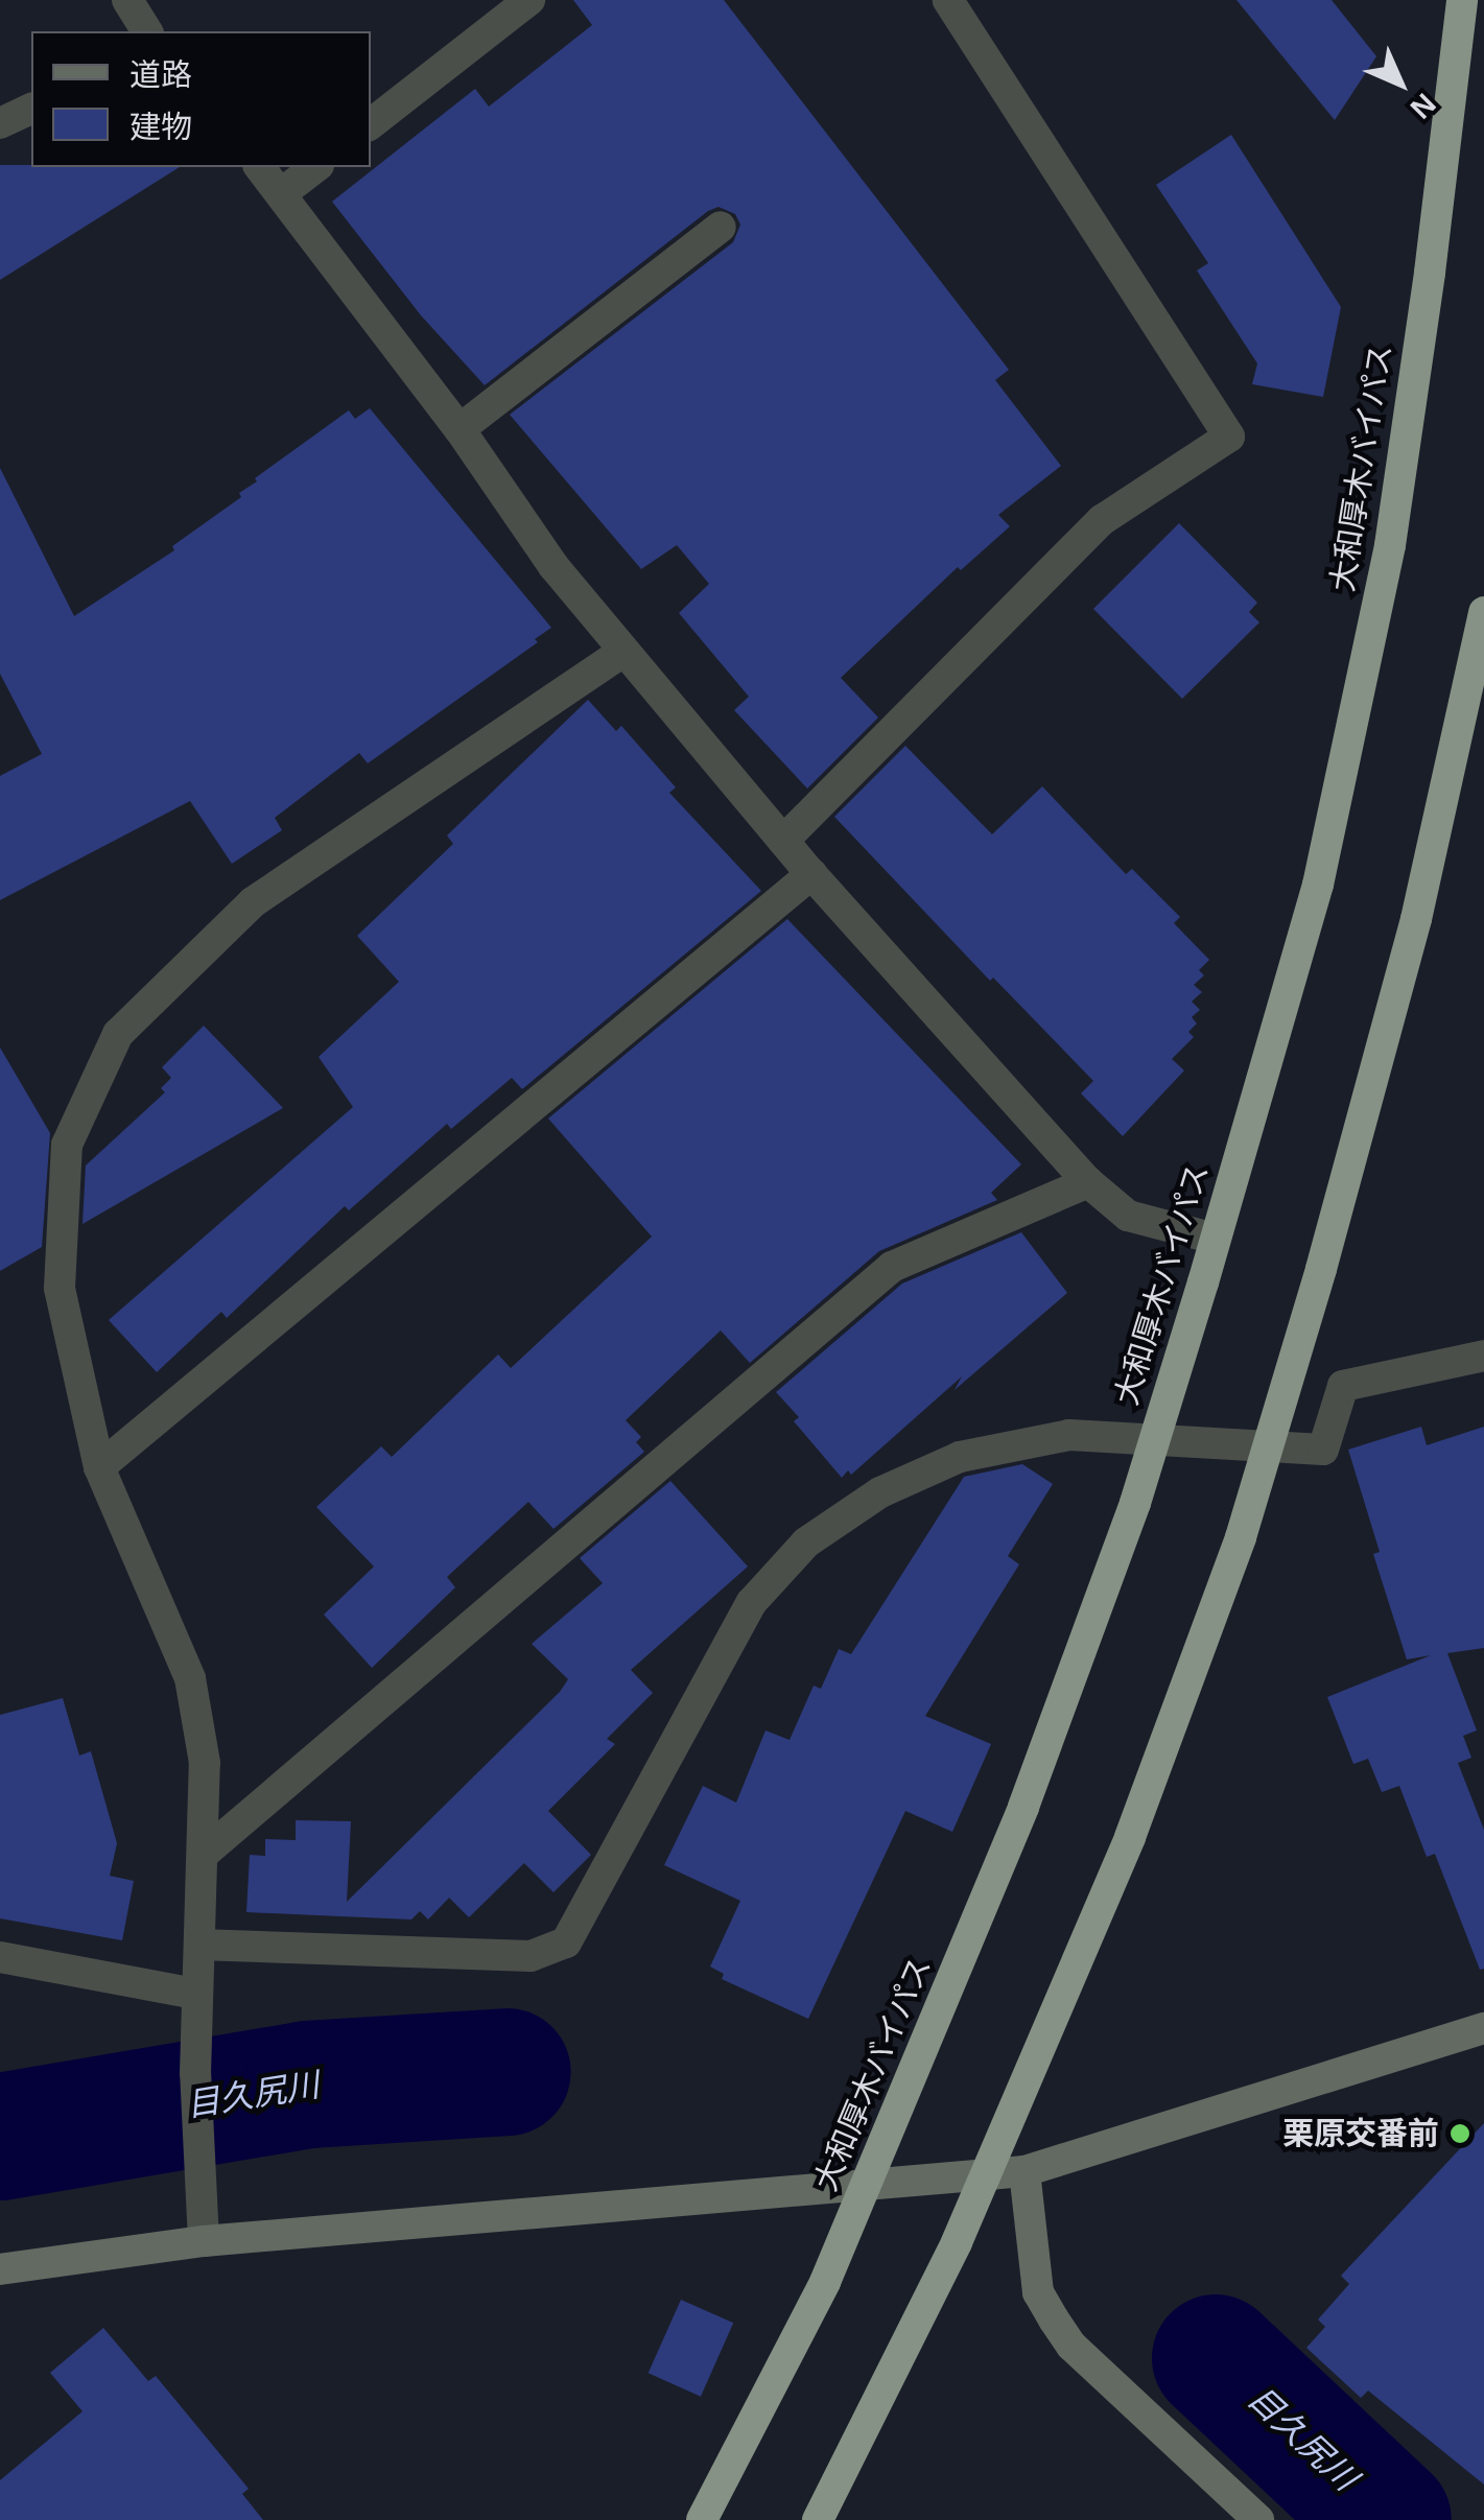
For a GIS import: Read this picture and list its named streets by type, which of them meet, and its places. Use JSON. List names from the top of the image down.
{
  "streets": {
    "highway": ["大和厚木バイパス"]
  },
  "water": ["目久尻川"],
  "places": ["栗原交番前"],
  "legend": ["道路", "建物"],
  "north": "bottom right"
}
